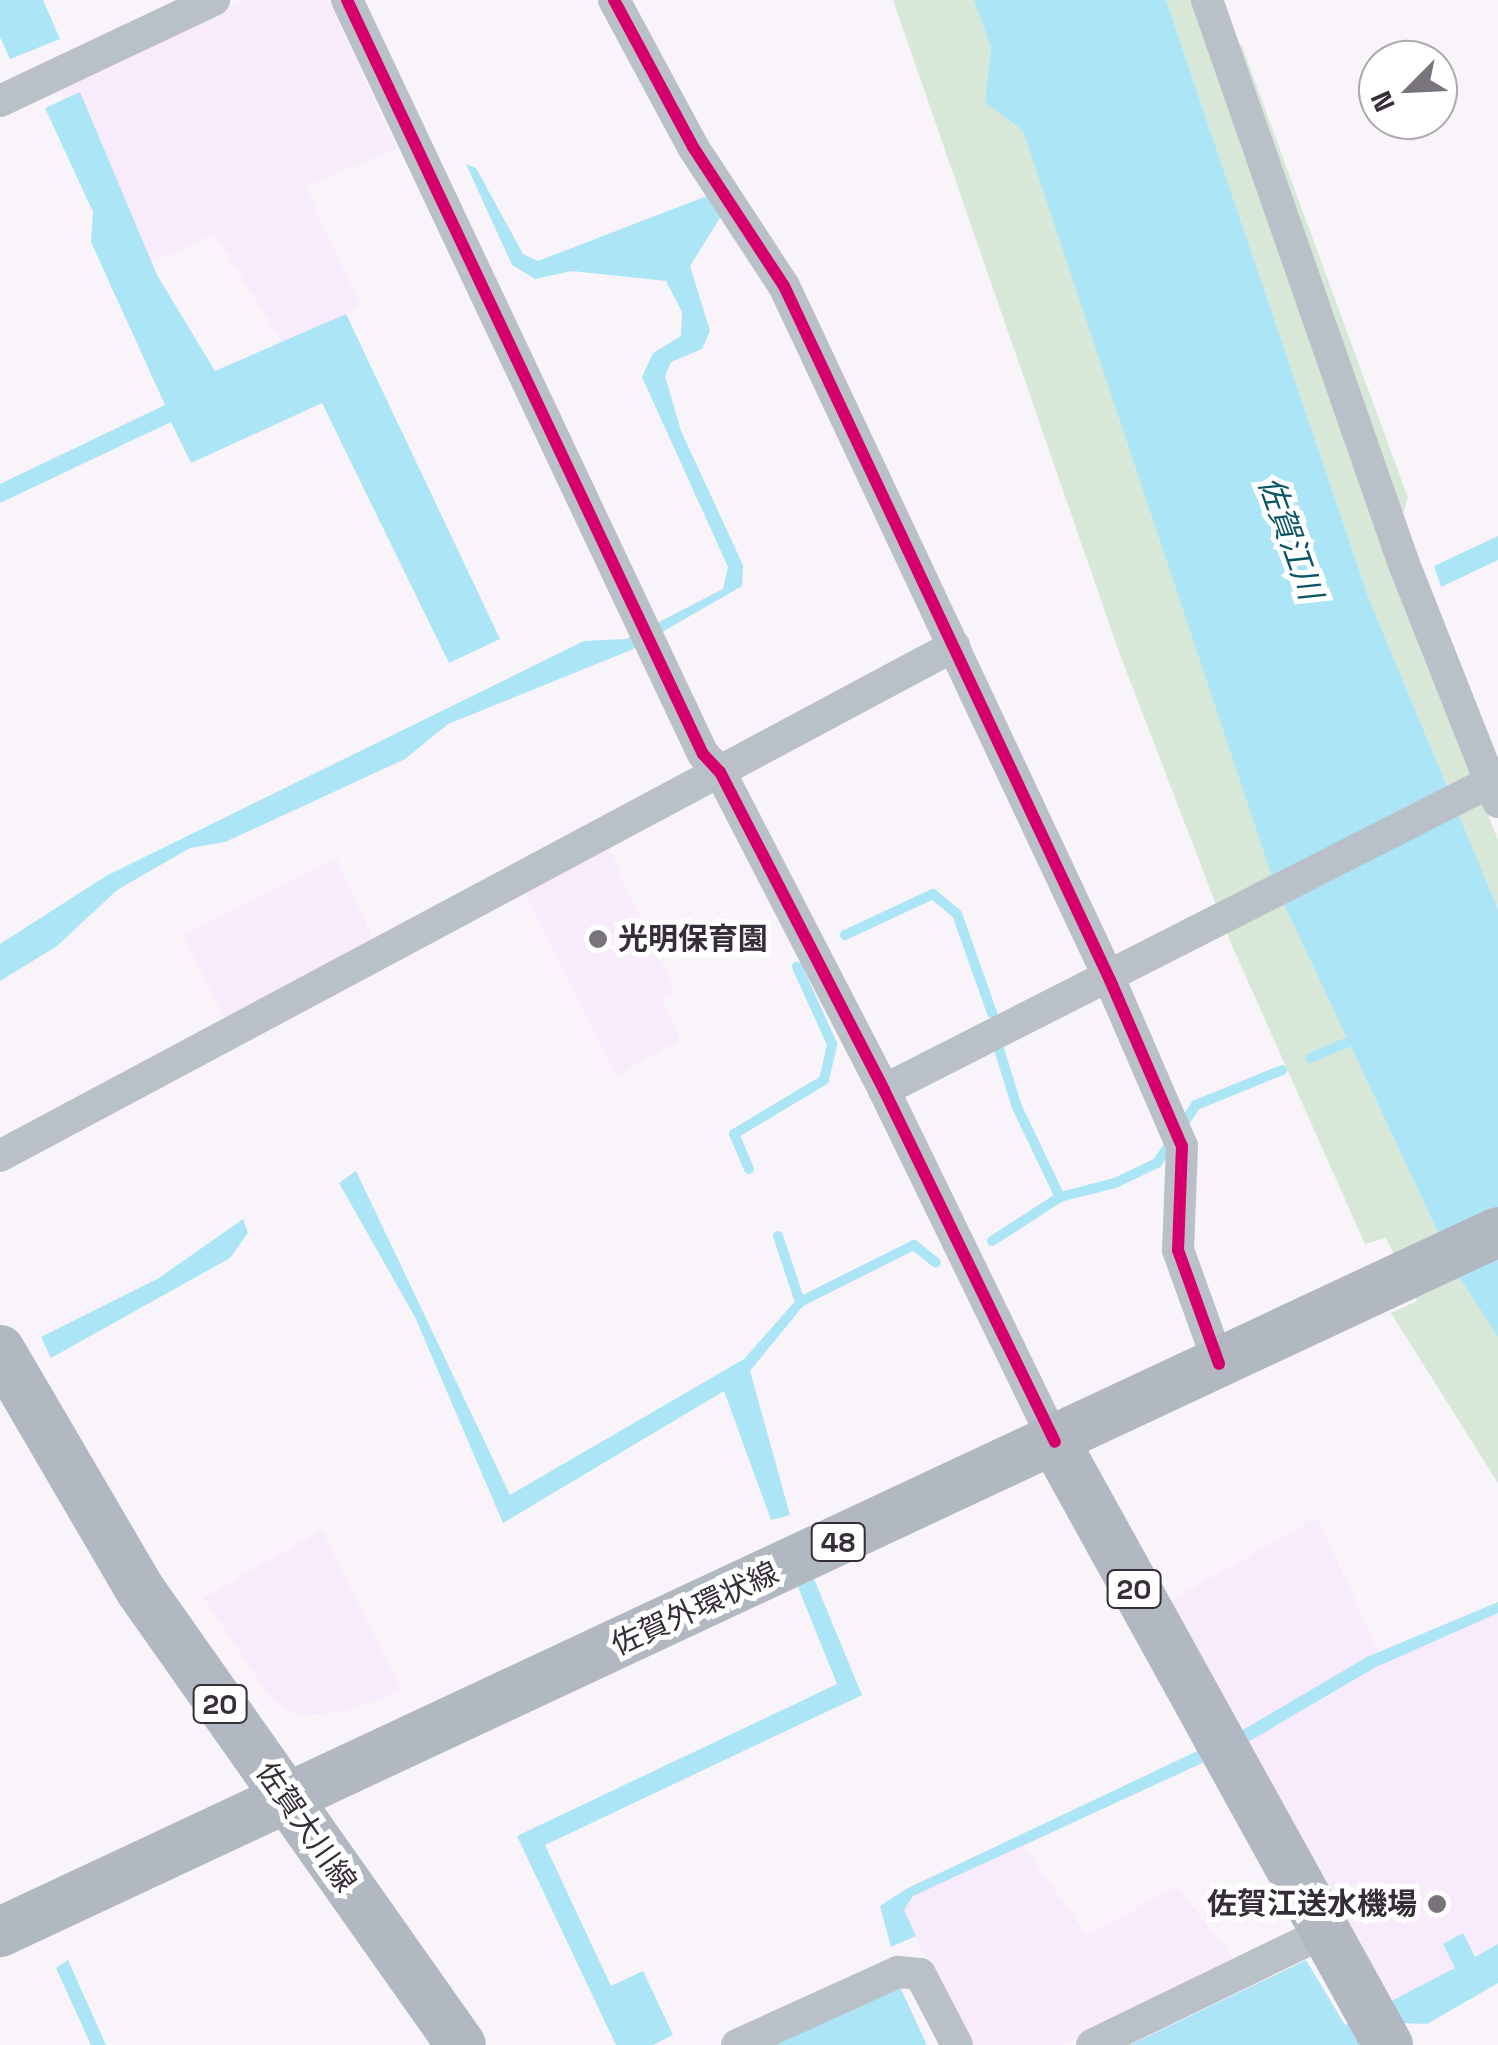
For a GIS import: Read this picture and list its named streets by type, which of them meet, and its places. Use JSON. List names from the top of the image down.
{
  "streets": {
    "main road": [
      "48",
      "20",
      "佐賀外環状線",
      "佐賀大川線"
    ]
  },
  "crossings": [
    ["20", "佐賀外環状線"],
    ["佐賀外環状線", "佐賀大川線"]
  ],
  "water": ["佐賀江川"],
  "places": ["光明保育園", "佐賀江送水機場"],
  "north": "bottom left"
}
